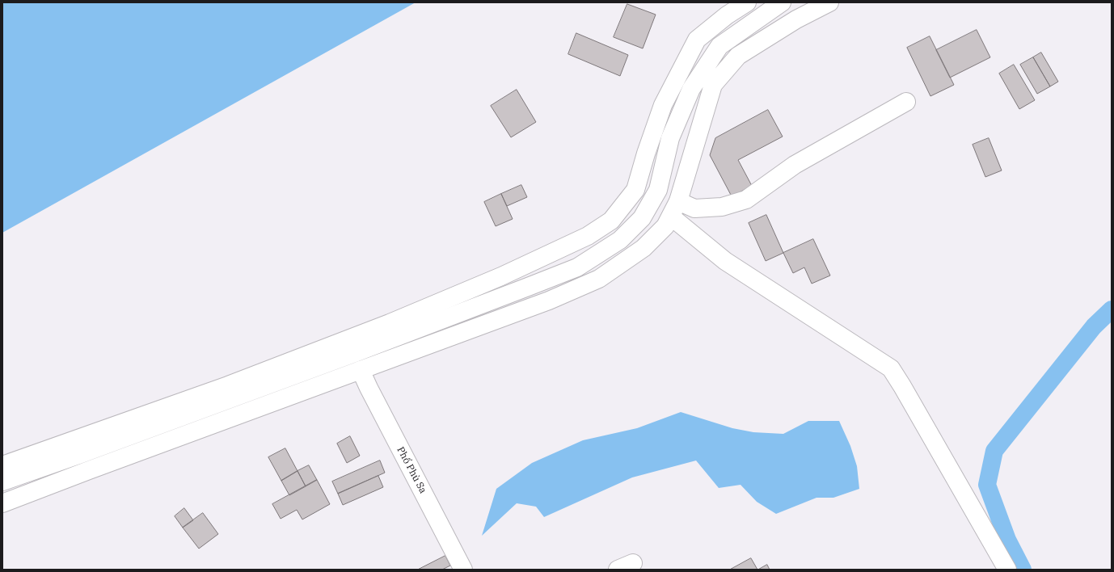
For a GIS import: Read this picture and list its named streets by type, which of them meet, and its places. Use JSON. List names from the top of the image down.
{
  "streets": {
    "main road": ["Phố Phù Sa"]
  }
}
